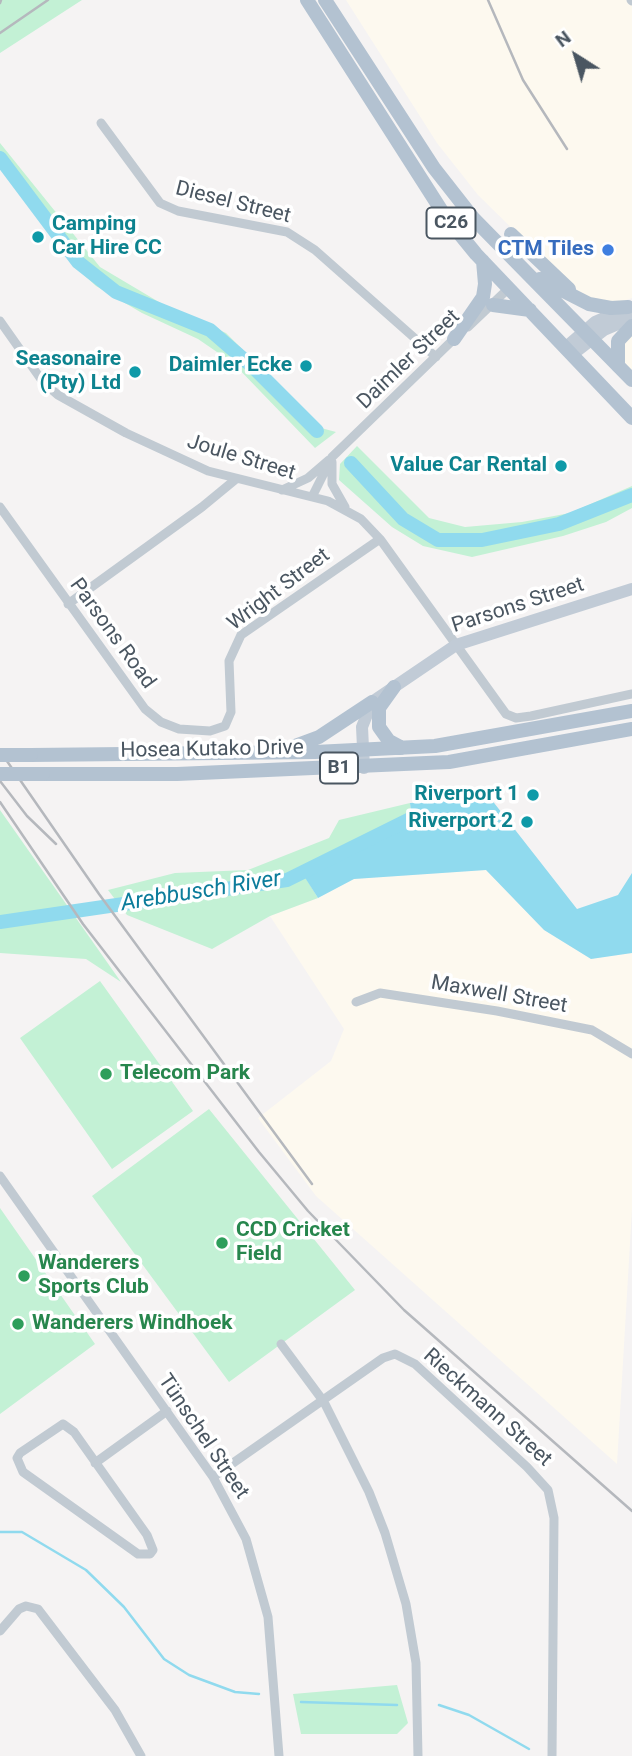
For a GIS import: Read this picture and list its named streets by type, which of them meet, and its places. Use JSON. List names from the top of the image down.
{
  "streets": {
    "main road": ["C26", "Hosea Kutako Drive", "B1"],
    "street": [
      "Diesel Street",
      "Daimler Street",
      "Joule Street",
      "Wright Street",
      "Parsons Street",
      "Parsons Road",
      "Maxwell Street",
      "Rieckmann Street",
      "Tünschel Street"
    ]
  },
  "crossings": [
    ["Diesel Street", "Daimler Street"],
    ["C26", "Daimler Street"],
    ["Daimler Street", "Joule Street"],
    ["Joule Street", "Wright Street"],
    ["Joule Street", "Parsons Street"],
    ["Wright Street", "Parsons Road"],
    ["Rieckmann Street", "Tünschel Street"]
  ],
  "water": ["Arebbusch River"],
  "places": [
    "Camping Car Hire CC",
    "CTM Tiles",
    "Daimler Ecke",
    "Seasonaire (Pty) Ltd",
    "Value Car Rental",
    "Riverport 1",
    "Riverport 2",
    "Telecom Park",
    "CCD Cricket Field",
    "Wanderers Sports Club",
    "Wanderers Windhoek"
  ],
  "north": "top left"
}
